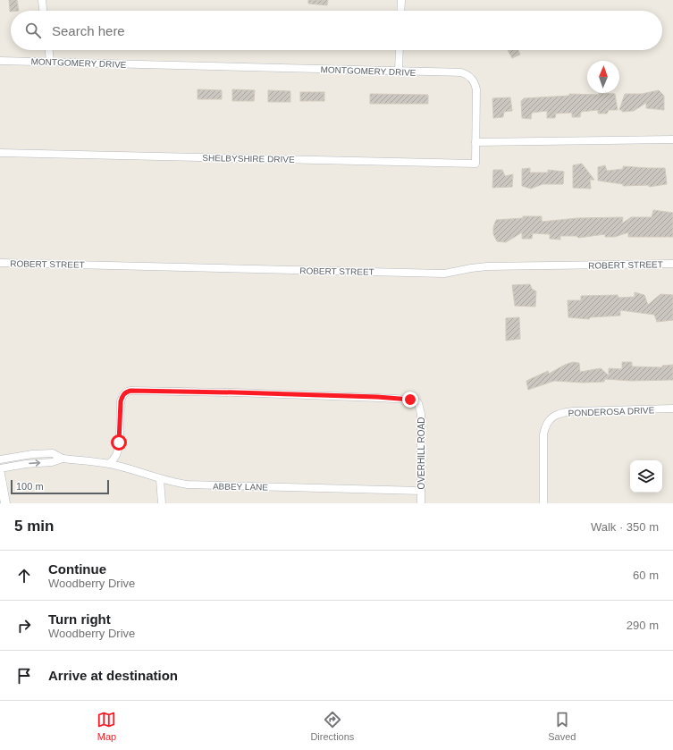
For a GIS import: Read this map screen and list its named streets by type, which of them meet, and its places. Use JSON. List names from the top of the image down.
{
  "streets": {
    "street": [
      "MONTGOMERY DRIVE",
      "SHELBYSHIRE DRIVE",
      "ROBERT STREET",
      "PONDEROSA DRIVE",
      "OVERHILL ROAD",
      "ABBEY LANE"
    ]
  },
  "crossings": [
    ["MONTGOMERY DRIVE", "SHELBYSHIRE DRIVE"],
    ["OVERHILL ROAD", "ABBEY LANE"]
  ],
  "scale_bar": "100 m",
  "north": "top",
  "page": {
    "search": "Search here",
    "scale": "100 m",
    "heading": ["5 min", "Walk · 350 m"],
    "list": [
      ["Continue", "Woodberry Drive", "60 m"],
      ["Turn right", "Woodberry Drive", "290 m"],
      "Arrive at destination"
    ],
    "nav": ["Map", "Directions", "Saved"]
  }
}
